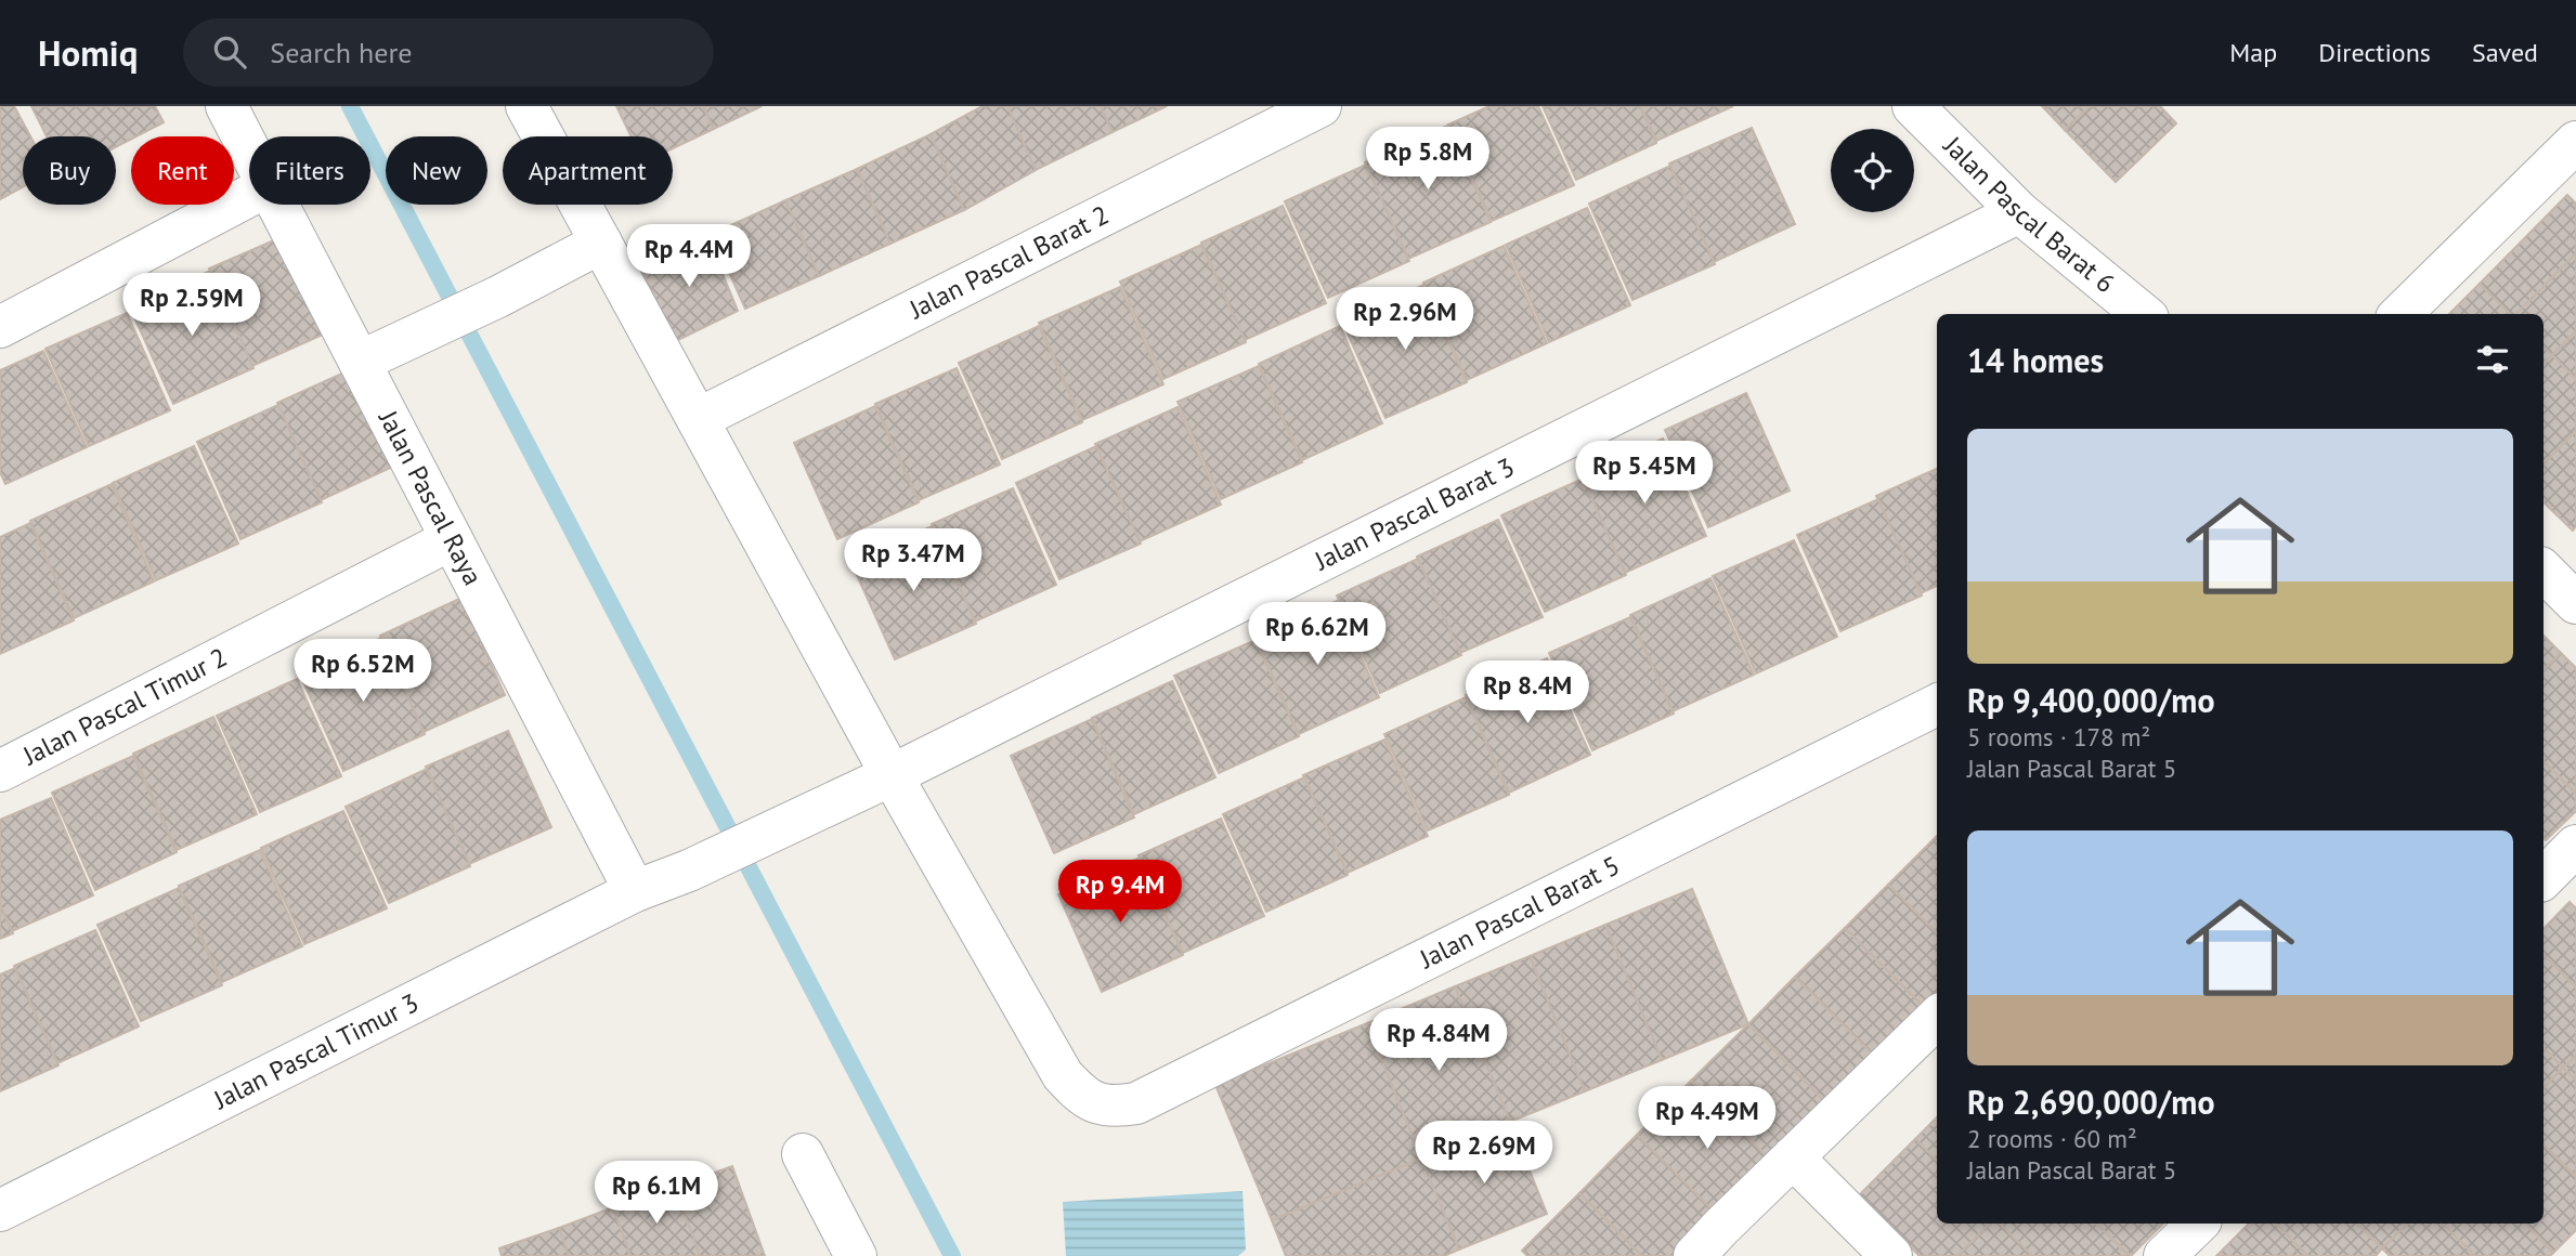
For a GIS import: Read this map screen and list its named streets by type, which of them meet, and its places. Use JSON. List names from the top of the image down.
{
  "streets": {
    "street": [
      "Jalan Pascal Barat 6",
      "Jalan Pascal Barat 2",
      "Jalan Pascal Raya",
      "Jalan Pascal Barat 3",
      "Jalan Pascal Timur 2",
      "Jalan Pascal Barat 5",
      "Jalan Pascal Timur 3"
    ]
  },
  "crossings": [
    ["Jalan Pascal Barat 6", "Jalan Pascal Barat 3"],
    ["Jalan Pascal Raya", "Jalan Pascal Timur 2"],
    ["Jalan Pascal Raya", "Jalan Pascal Timur 3"],
    ["Jalan Pascal Barat 3", "Jalan Pascal Barat 5"],
    ["Jalan Pascal Barat 3", "Jalan Pascal Timur 3"]
  ],
  "page": {
    "header": "Homiq",
    "search": "Search here",
    "nav": ["Map", "Directions", "Saved"],
    "price": [
      "Rp 5.8M",
      "Rp 4.4M",
      "Rp 2.59M",
      "Rp 2.96M",
      "Rp 5.45M",
      "Rp 3.47M",
      "Rp 6.62M",
      "Rp 6.52M",
      "Rp 8.4M",
      "Rp 9.4M",
      "Rp 4.84M",
      "Rp 4.49M",
      "Rp 2.69M",
      "Rp 6.1M"
    ],
    "chip": [
      "Buy",
      "Rent",
      "Filters",
      "New",
      "Apartment"
    ],
    "heading": "14 homes",
    "list": [
      {
        "name": "Rp 9,400,000/mo",
        "note": "5 rooms · 178 m² · Jalan Pascal Barat 5"
      },
      {
        "name": "Rp 2,690,000/mo",
        "note": "2 rooms · 60 m² · Jalan Pascal Barat 5"
      }
    ]
  }
}
